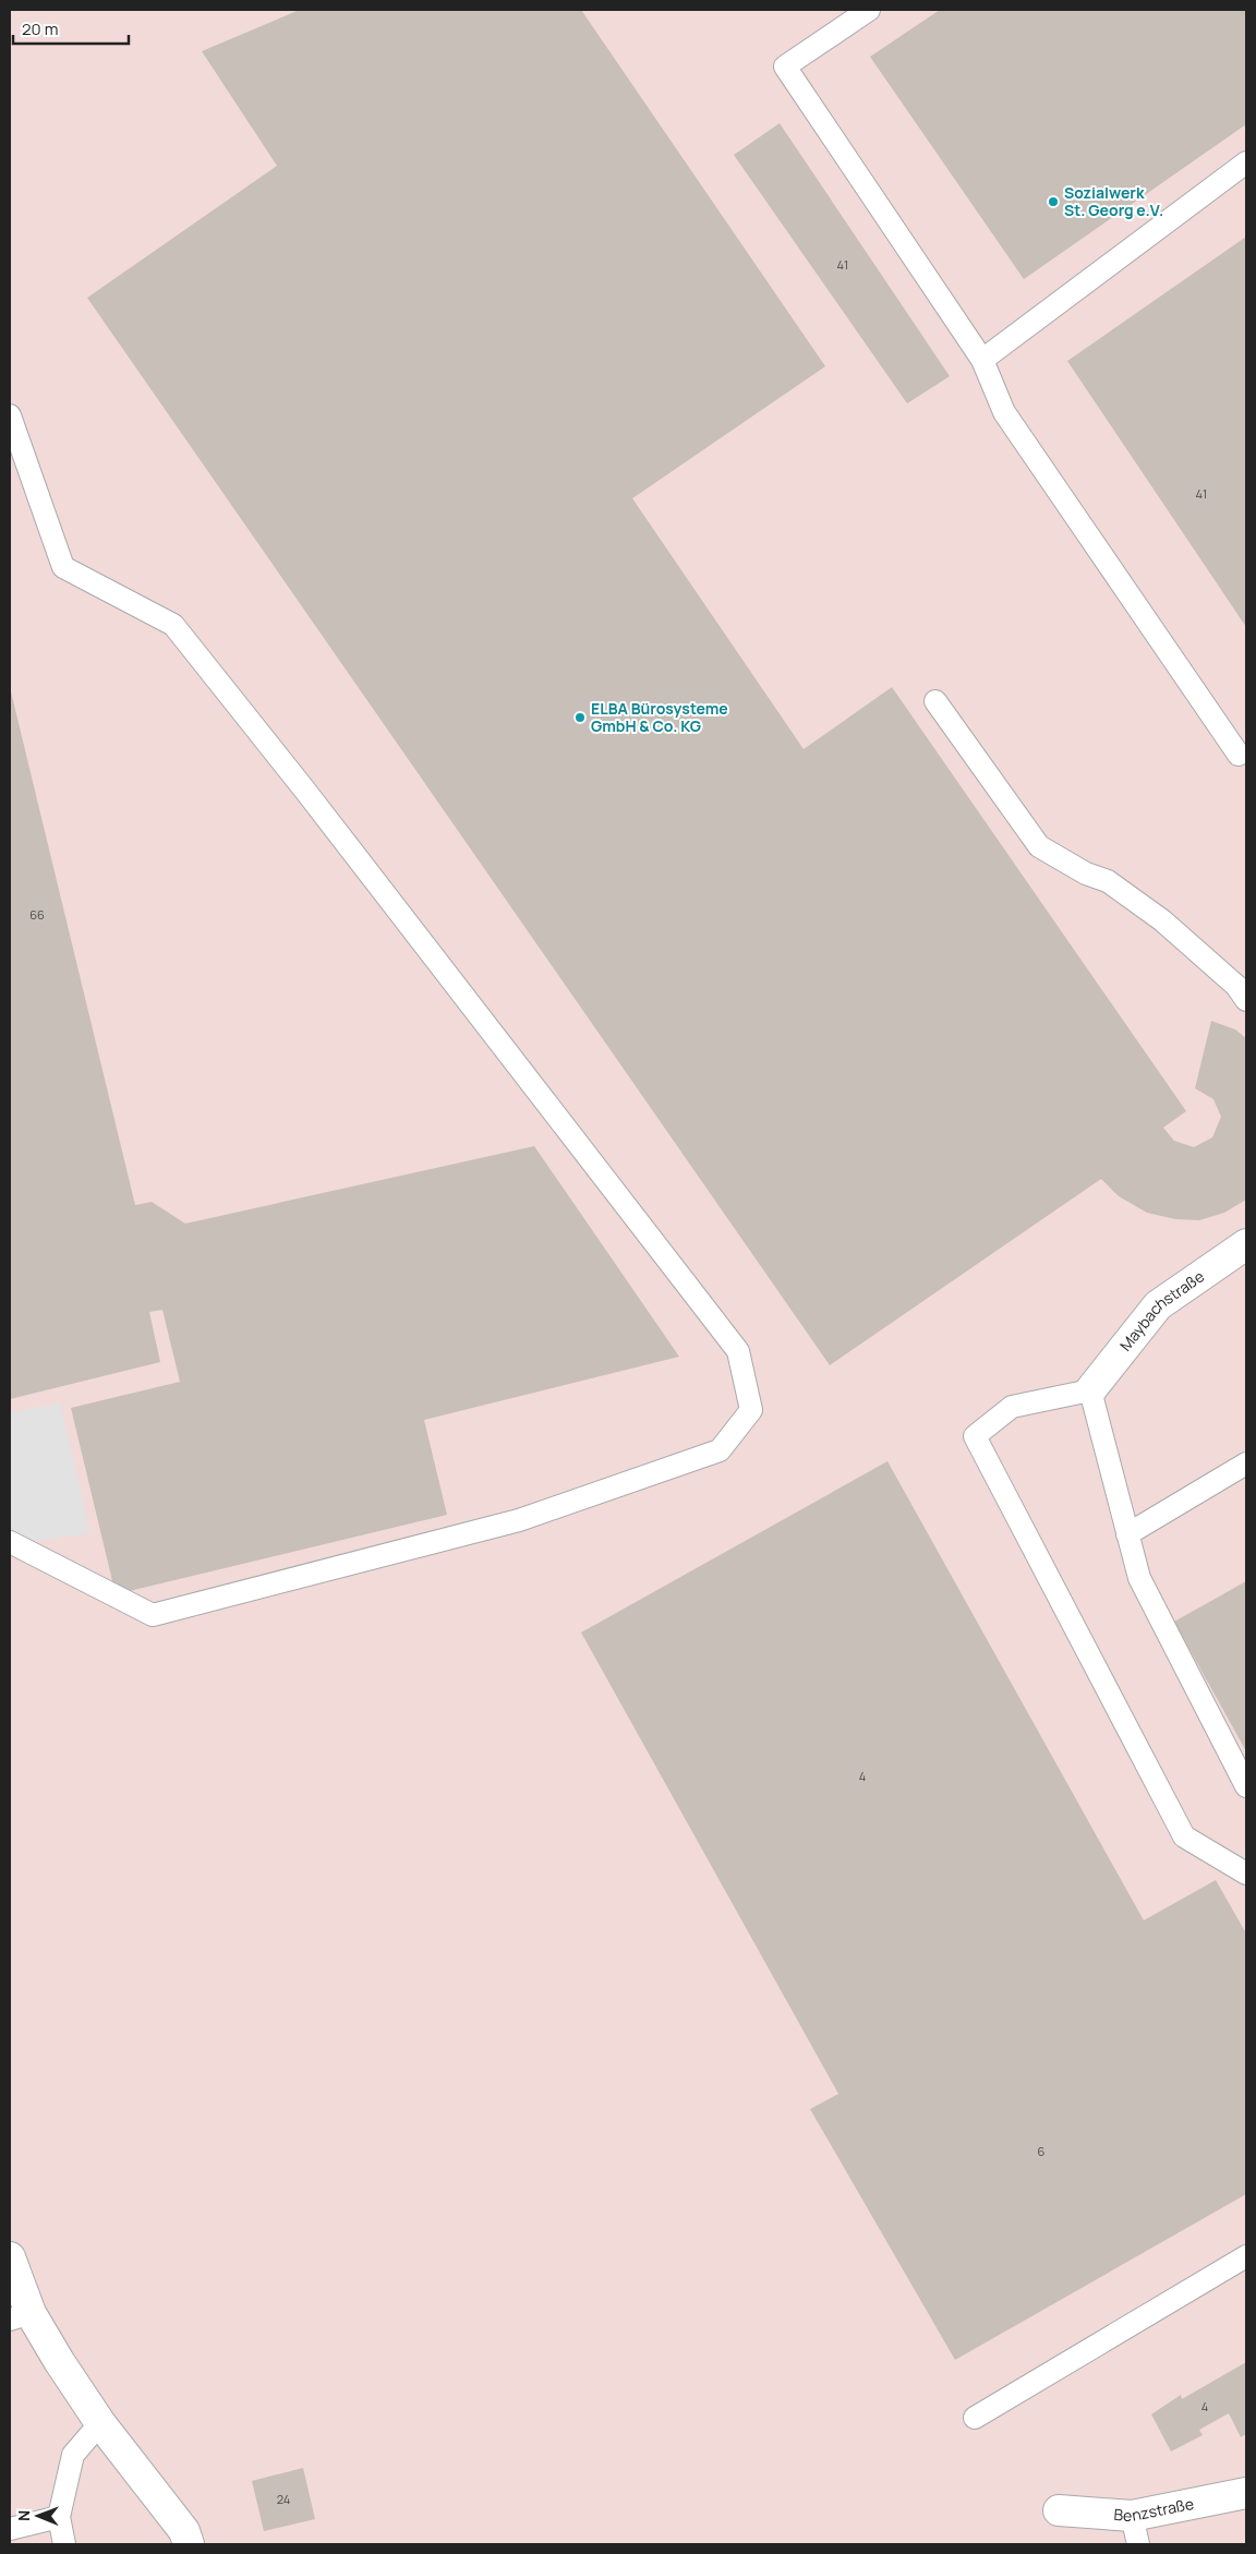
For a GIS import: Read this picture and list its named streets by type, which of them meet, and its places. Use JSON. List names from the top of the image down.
{
  "streets": {
    "street": ["Maybachstraße", "Benzstraße"]
  },
  "places": ["Sozialwerk St. Georg e.V.", "ELBA Bürosysteme GmbH & Co. KG"],
  "house_numbers": [
    "41",
    "41",
    "66",
    "4",
    "6",
    "4",
    "24"
  ],
  "scale_bar": "20 m",
  "north": "left"
}
